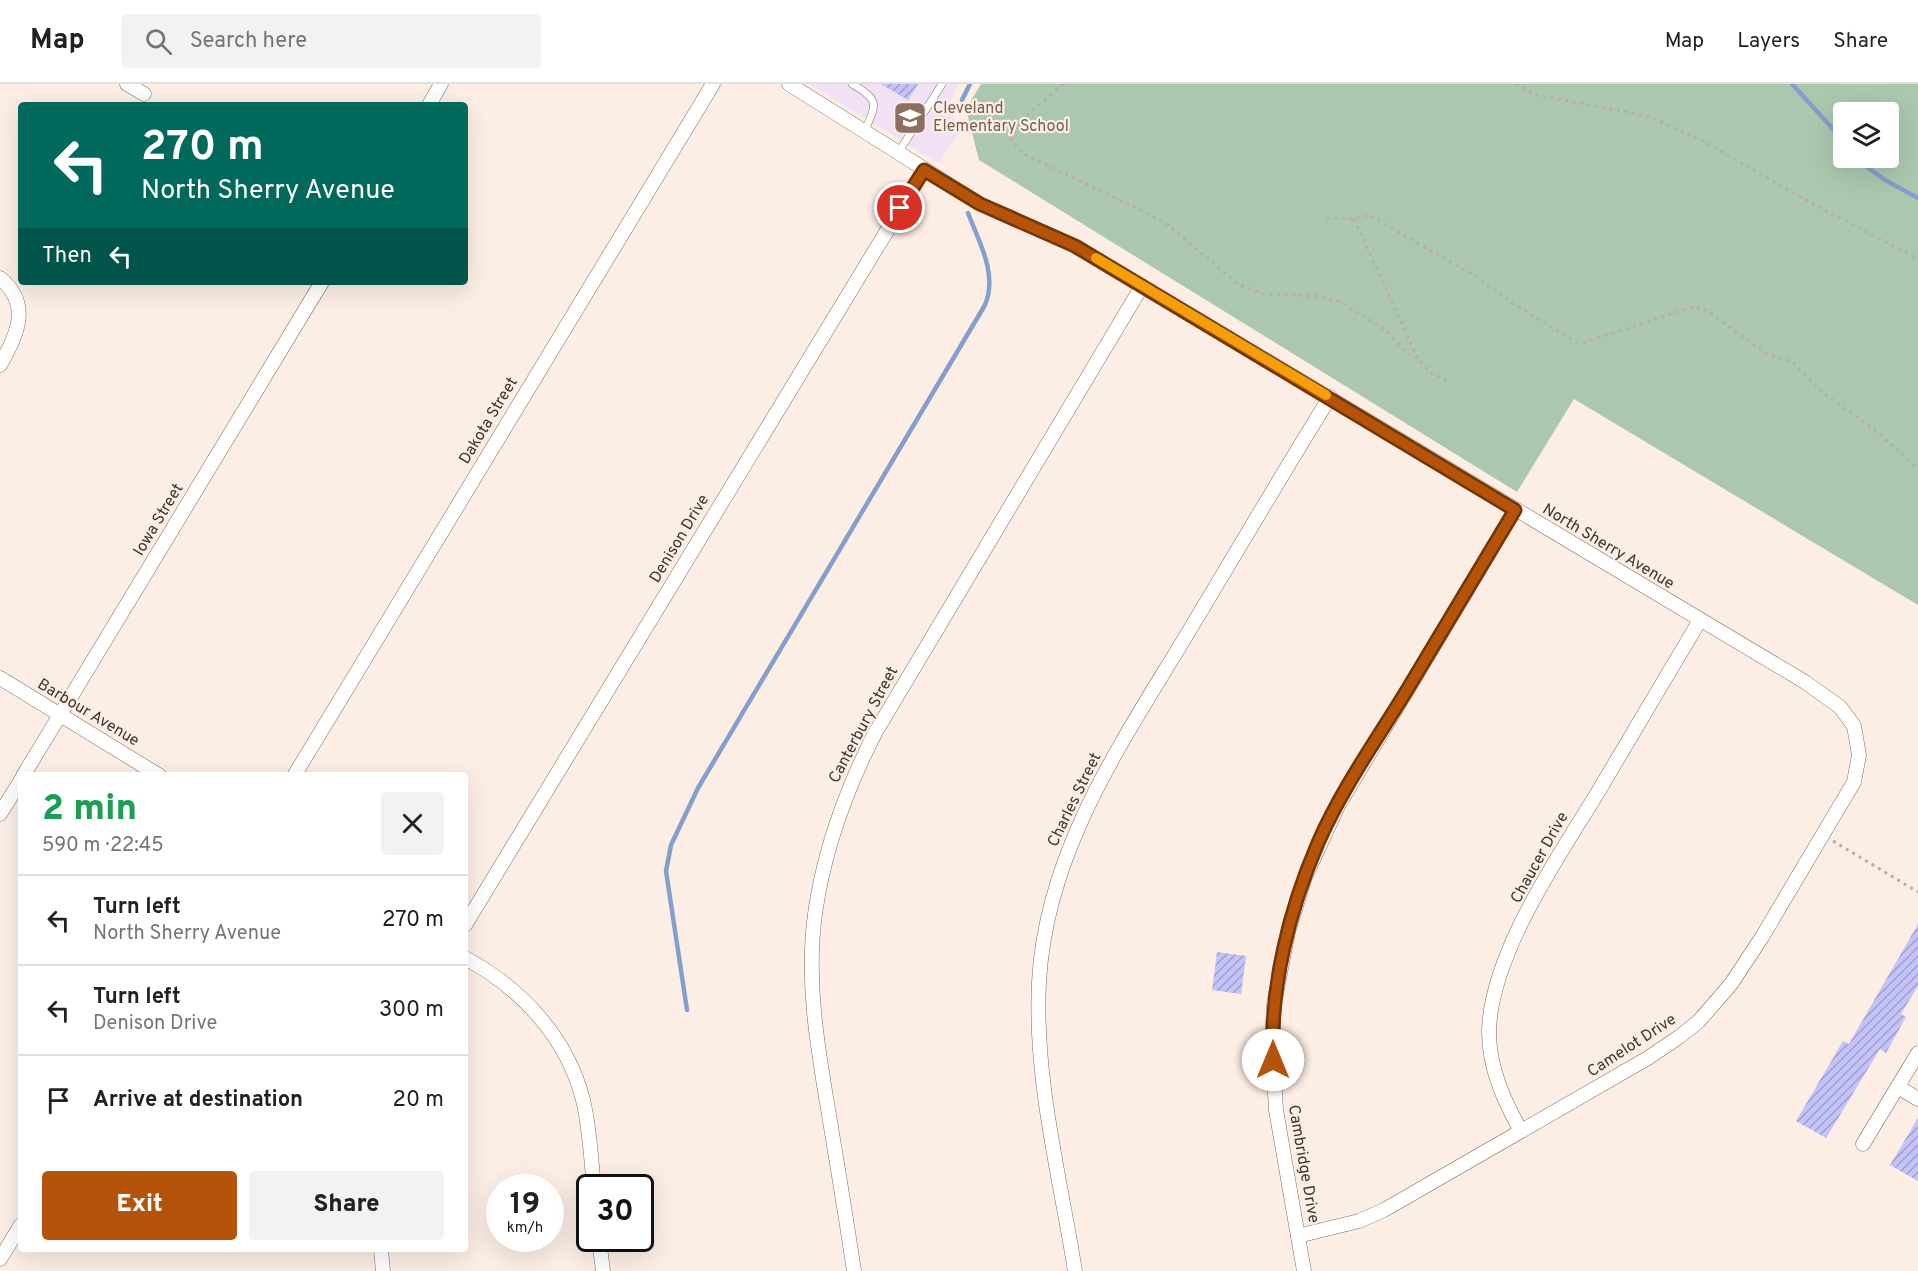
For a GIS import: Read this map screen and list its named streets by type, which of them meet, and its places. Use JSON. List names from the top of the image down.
{
  "streets": {
    "street": [
      "Dakota Street",
      "Iowa Street",
      "Denison Drive",
      "North Sherry Avenue",
      "Barbour Avenue",
      "Canterbury Street",
      "Charles Street",
      "Chaucer Drive",
      "Camelot Drive",
      "Cambridge Drive"
    ]
  },
  "crossings": [
    ["Iowa Street", "Barbour Avenue"],
    ["Denison Drive", "North Sherry Avenue"],
    ["North Sherry Avenue", "Canterbury Street"],
    ["North Sherry Avenue", "Charles Street"],
    ["North Sherry Avenue", "Chaucer Drive"],
    ["North Sherry Avenue", "Camelot Drive"],
    ["North Sherry Avenue", "Cambridge Drive"],
    ["Chaucer Drive", "Camelot Drive"],
    ["Camelot Drive", "Cambridge Drive"]
  ],
  "places": {
    "school or university": ["Cleveland Elementary School"]
  },
  "page": {
    "header": "Map",
    "search": "Search here",
    "nav": ["Map", "Layers", "Share"],
    "turn": ["270 m", "North Sherry Avenue"],
    "then": "Then",
    "heading": ["2 min", "590 m · 22:45"],
    "list": [
      {
        "name": "Turn left",
        "note": "North Sherry Avenue",
        "value": "270 m"
      },
      {
        "name": "Turn left",
        "note": "Denison Drive",
        "value": "300 m"
      },
      {
        "name": "Arrive at destination",
        "value": "20 m"
      }
    ],
    "buttons": ["Exit", "Share"],
    "speed": "19 km/h",
    "limit": "30"
  }
}
